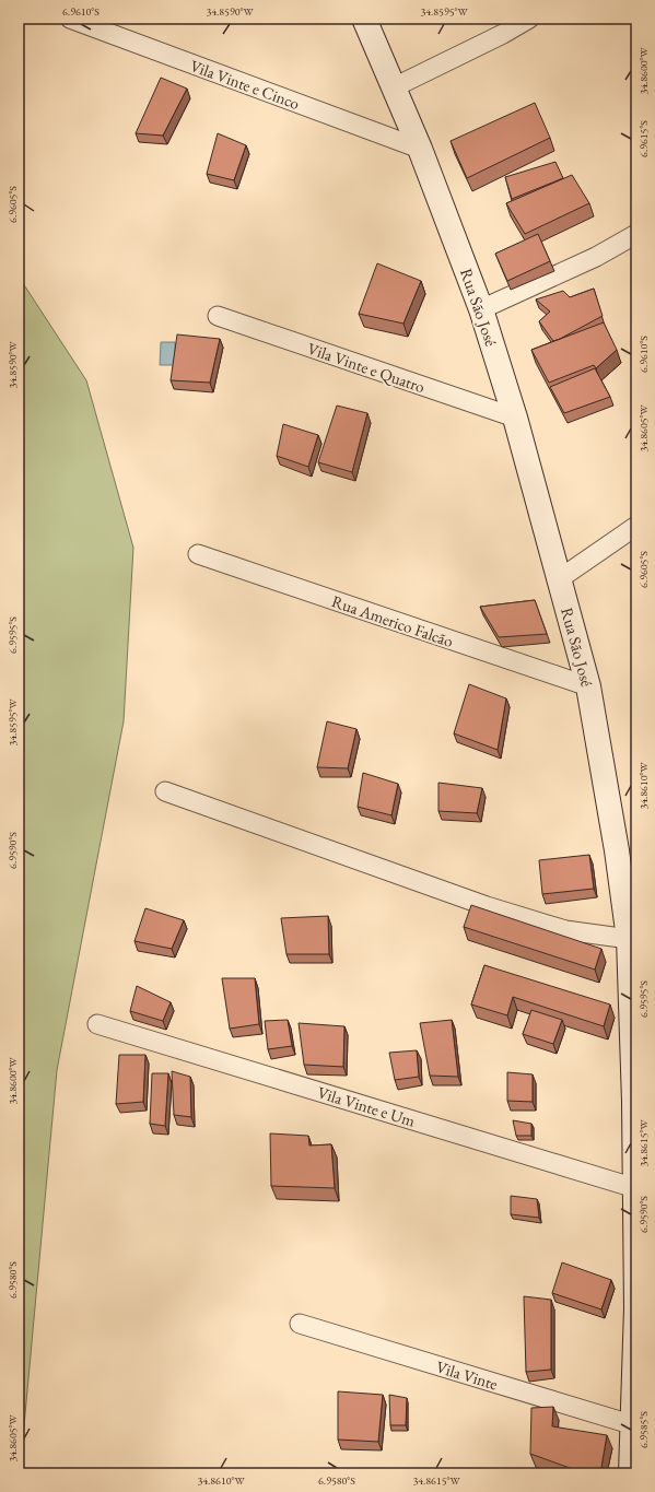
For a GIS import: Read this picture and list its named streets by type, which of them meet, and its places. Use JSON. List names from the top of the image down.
{
  "streets": {
    "main road": ["Rua São José"],
    "street": [
      "Vila Vinte e Cinco",
      "Vila Vinte e Quatro",
      "Rua Americo Falcão",
      "Vila Vinte e Um",
      "Vila Vinte"
    ]
  },
  "crossings": [
    ["Vila Vinte e Cinco", "Rua São José"],
    ["Rua São José", "Vila Vinte e Quatro"],
    ["Rua São José", "Rua Americo Falcão"],
    ["Rua São José", "Vila Vinte e Um"],
    ["Rua São José", "Vila Vinte"]
  ],
  "coordinates": [
    "6.9610°S",
    "34.8590°W",
    "34.8595°W",
    "34.8600°W",
    "6.9615°S",
    "6.9605°S",
    "34.8605°W",
    "6.9595°S",
    "34.8610°W",
    "6.9590°S",
    "34.8615°W",
    "6.9580°S",
    "6.9585°S"
  ]
}
